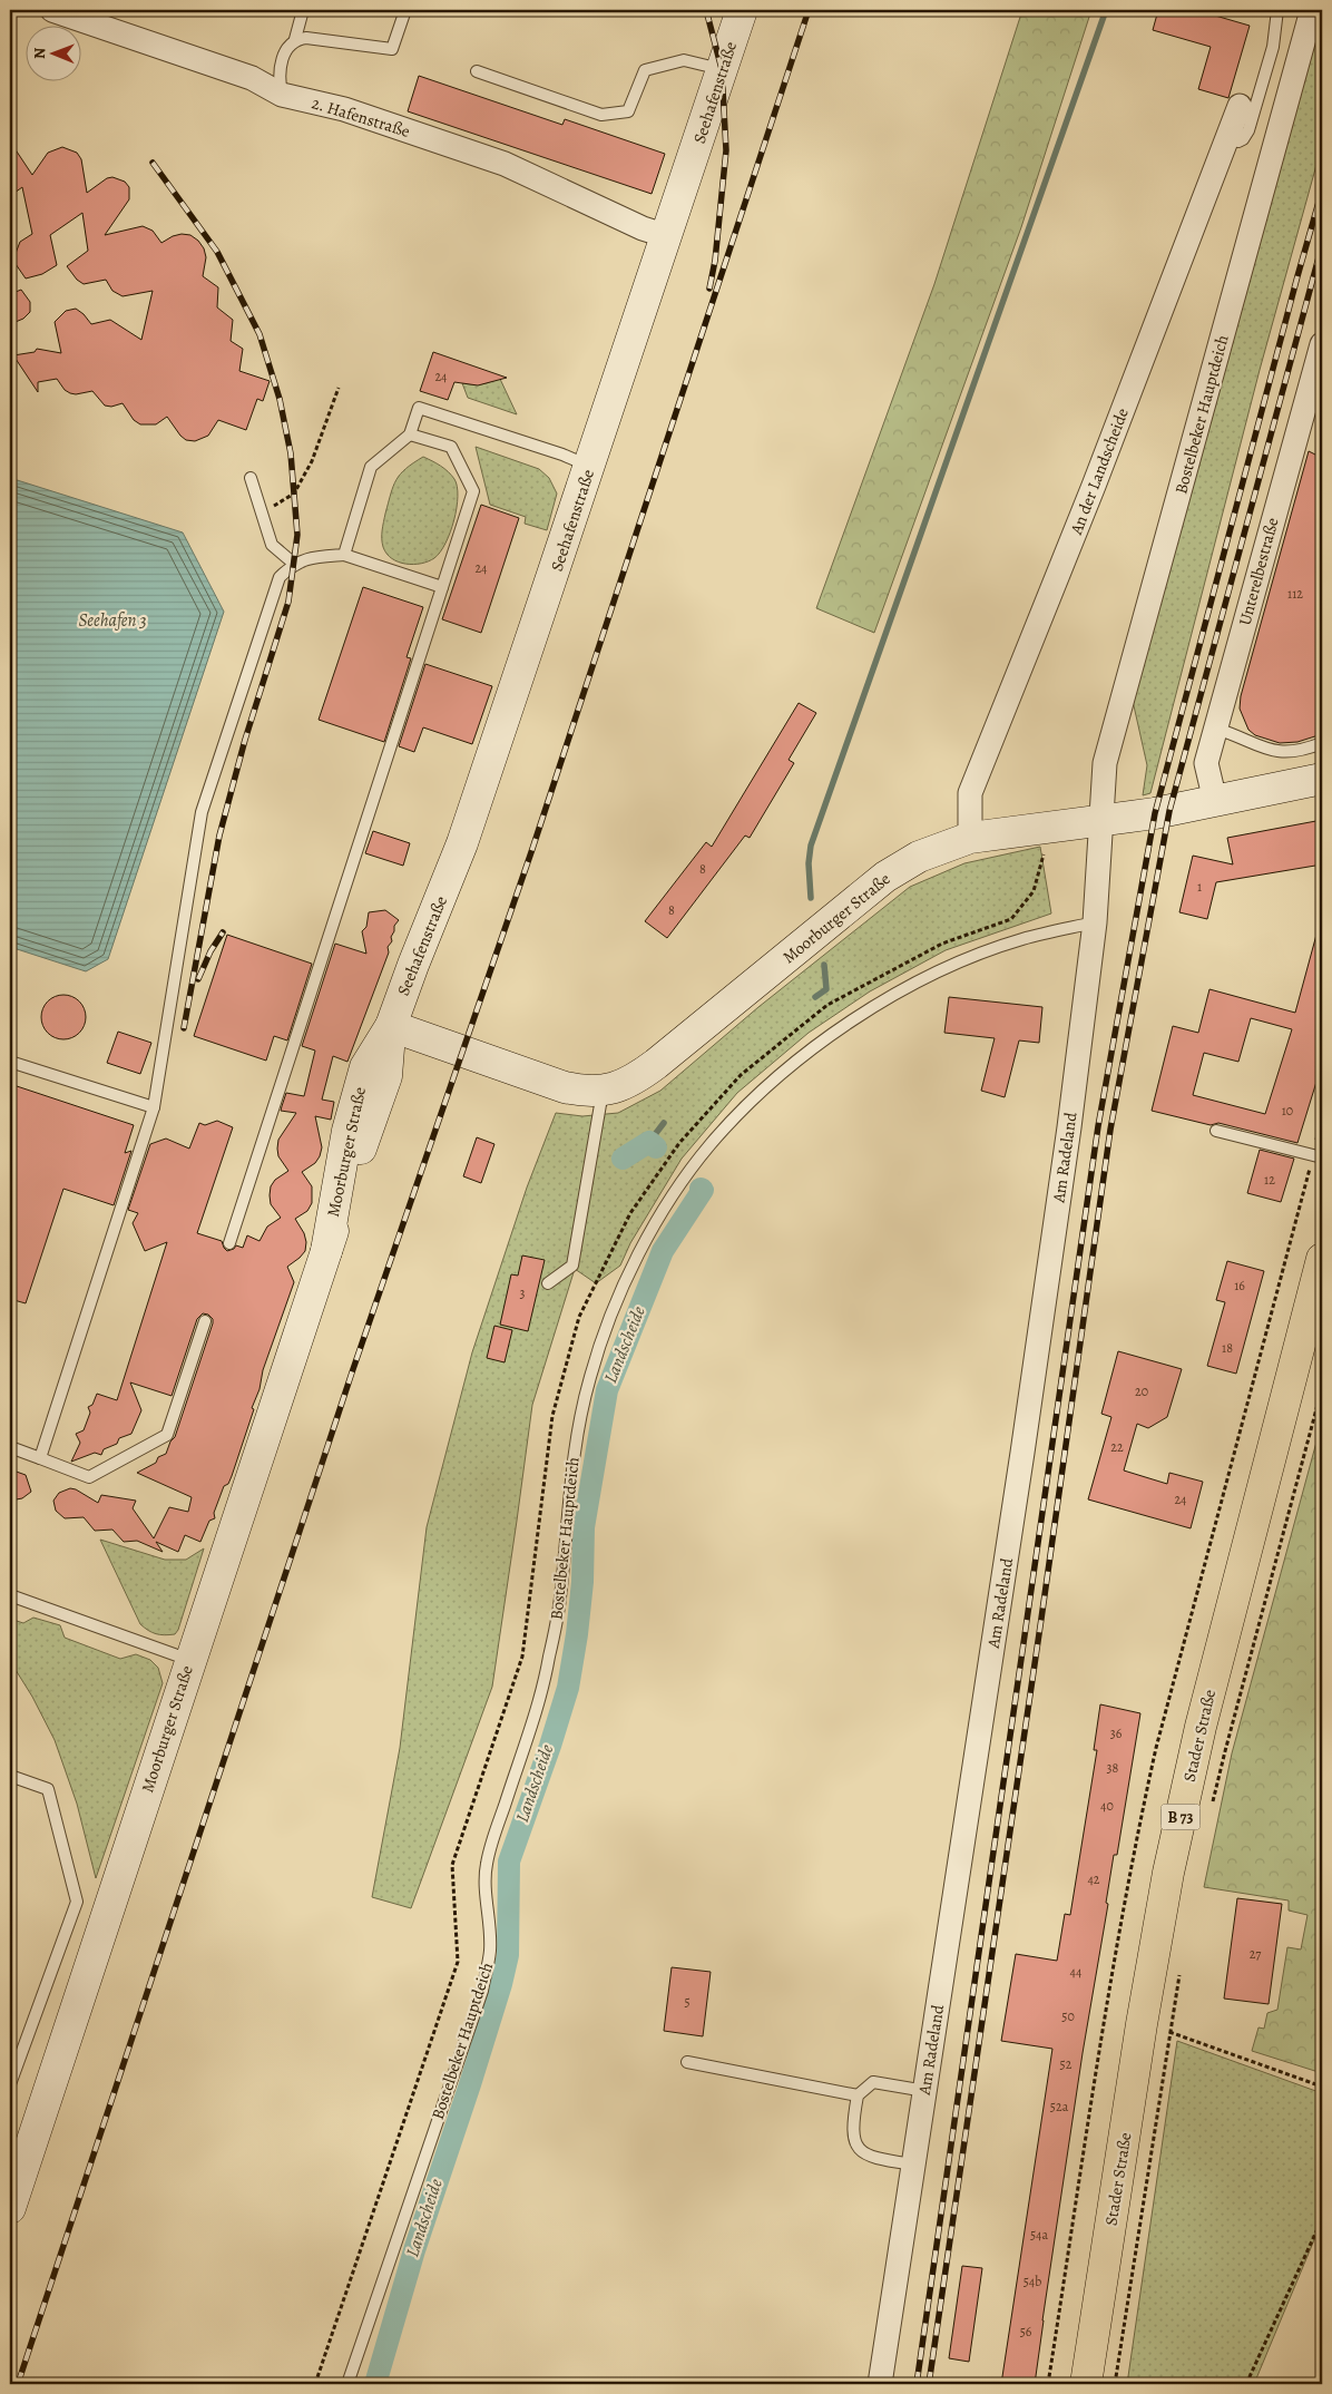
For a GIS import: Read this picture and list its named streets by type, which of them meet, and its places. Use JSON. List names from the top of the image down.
{
  "streets": {
    "main road": [
      "Seehafenstraße",
      "Moorburger Straße",
      "Stader Straße",
      "B 73"
    ],
    "street": [
      "2. Hafenstraße",
      "Bostelbeker Hauptdeich",
      "An der Landscheide",
      "Unterelbestraße",
      "Am Radeland"
    ]
  },
  "crossings": [
    ["Seehafenstraße", "2. Hafenstraße"],
    ["Seehafenstraße", "Moorburger Straße"],
    ["Bostelbeker Hauptdeich", "Moorburger Straße"],
    ["Bostelbeker Hauptdeich", "Am Radeland"],
    ["An der Landscheide", "Moorburger Straße"],
    ["Unterelbestraße", "Moorburger Straße"],
    ["Moorburger Straße", "Am Radeland"]
  ],
  "water": ["Seehafen 3", "Landscheide"],
  "house_numbers": [
    "24",
    "24",
    "112",
    "8",
    "1",
    "8",
    "10",
    "12",
    "16",
    "3",
    "18",
    "20",
    "22",
    "24",
    "36",
    "38",
    "40",
    "42",
    "27",
    "44",
    "5",
    "50",
    "52",
    "52a",
    "54a",
    "54b",
    "56"
  ],
  "north": "left"
}
